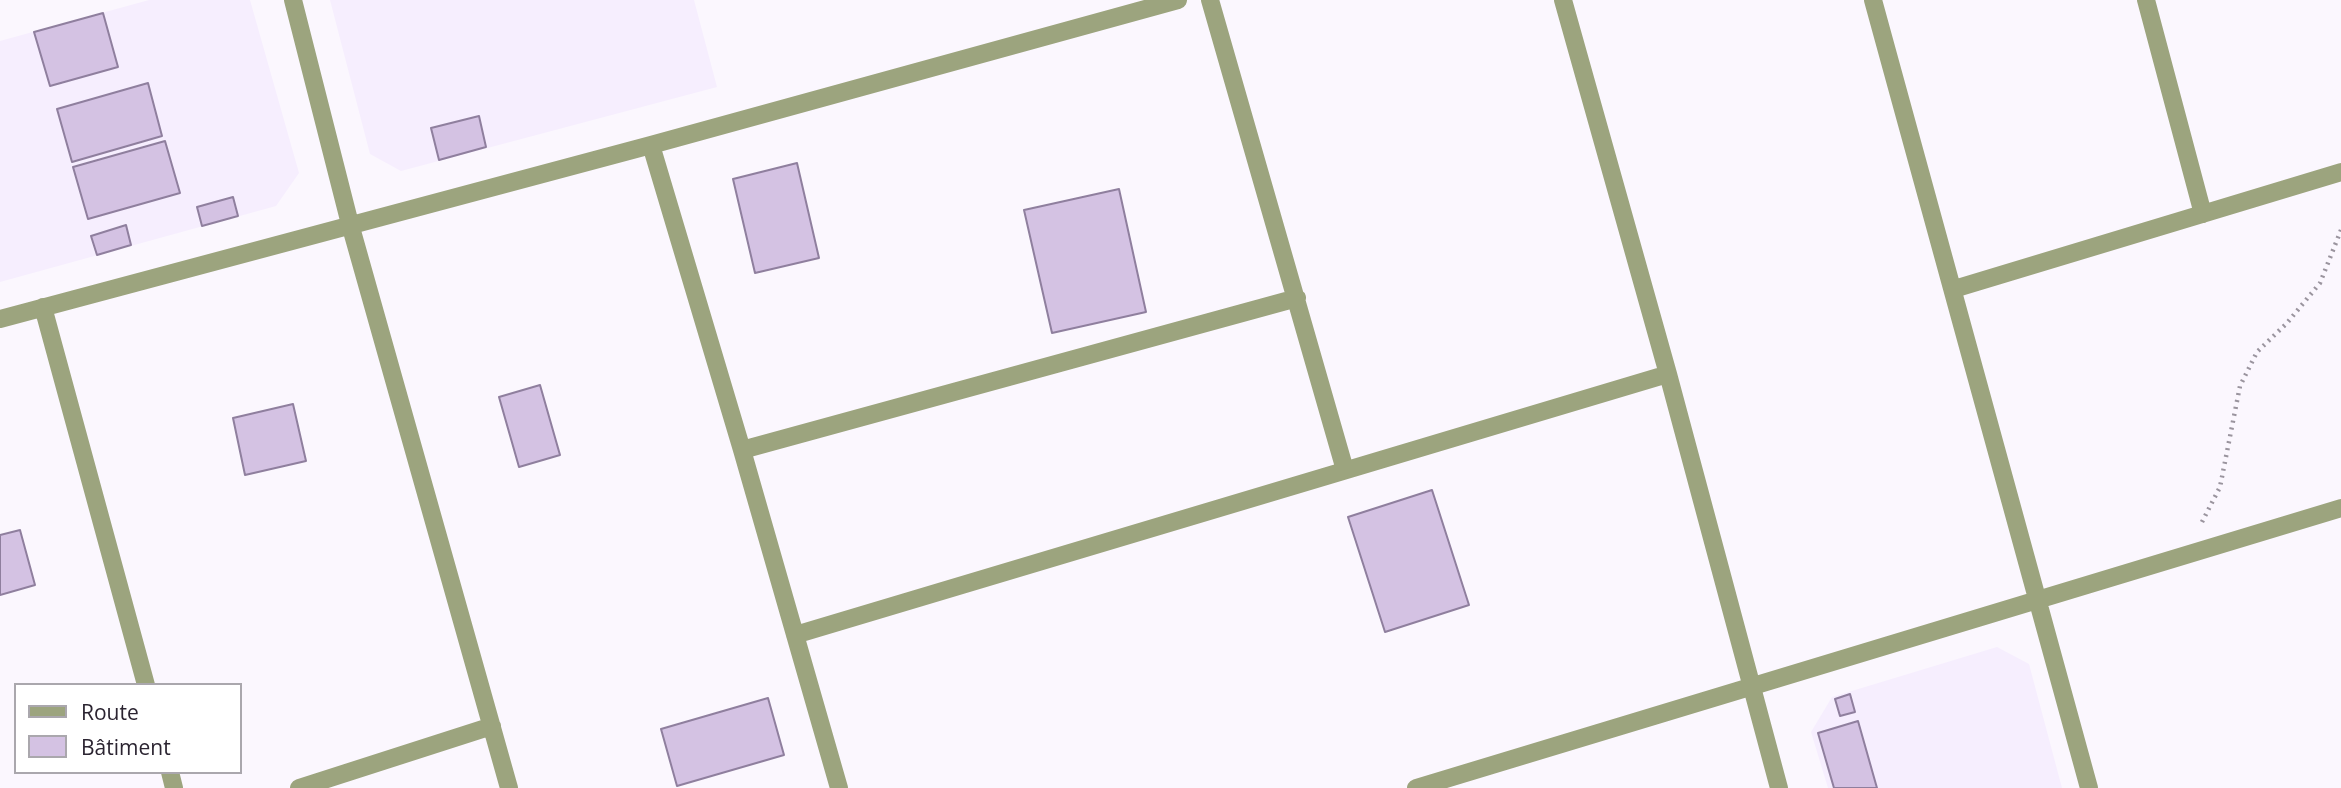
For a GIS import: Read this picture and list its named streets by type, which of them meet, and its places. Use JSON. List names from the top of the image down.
{
  "legend": ["Route", "Bâtiment"]
}
